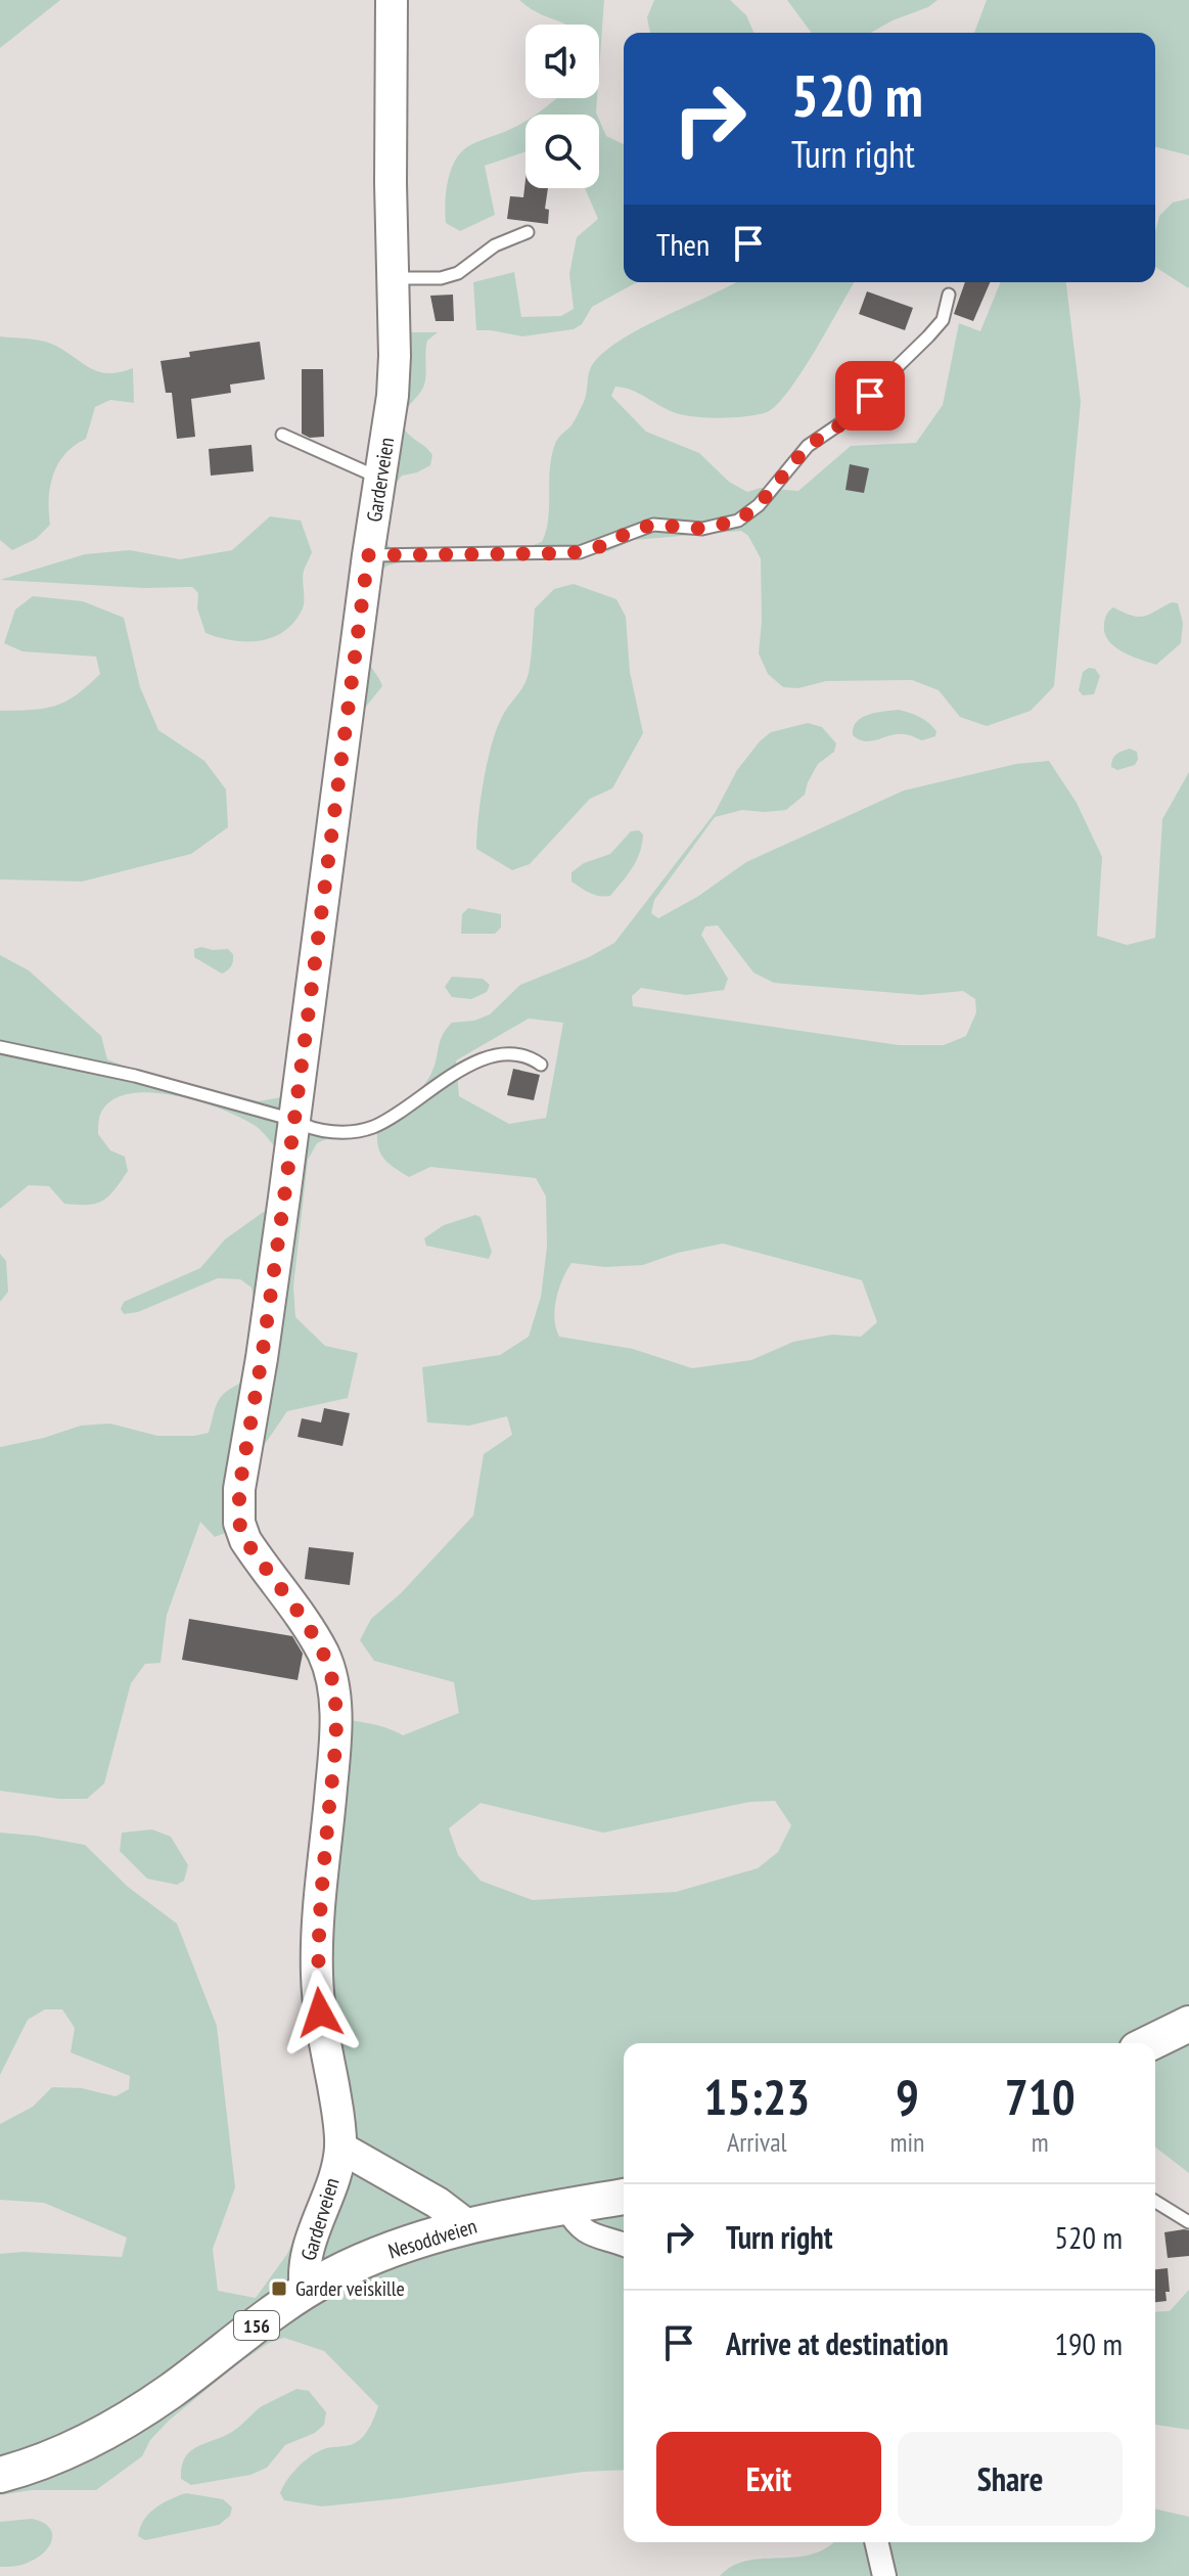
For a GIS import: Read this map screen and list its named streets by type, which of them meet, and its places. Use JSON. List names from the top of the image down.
{
  "streets": {
    "main road": ["Nesoddveien", "156"],
    "street": ["Garderveien"]
  },
  "crossings": [
    ["Garderveien", "Nesoddveien"]
  ],
  "places": {
    "transit": ["Garder veiskille"]
  },
  "page": {
    "turn": ["520 m", "Turn right"],
    "then": "Then",
    "eta": [
      "15:23",
      "Arrival",
      "9",
      "min",
      "710",
      "m"
    ],
    "list": [
      {
        "name": "Turn right",
        "value": "520 m"
      },
      {
        "name": "Arrive at destination",
        "value": "190 m"
      }
    ],
    "buttons": ["Exit", "Share"]
  }
}
